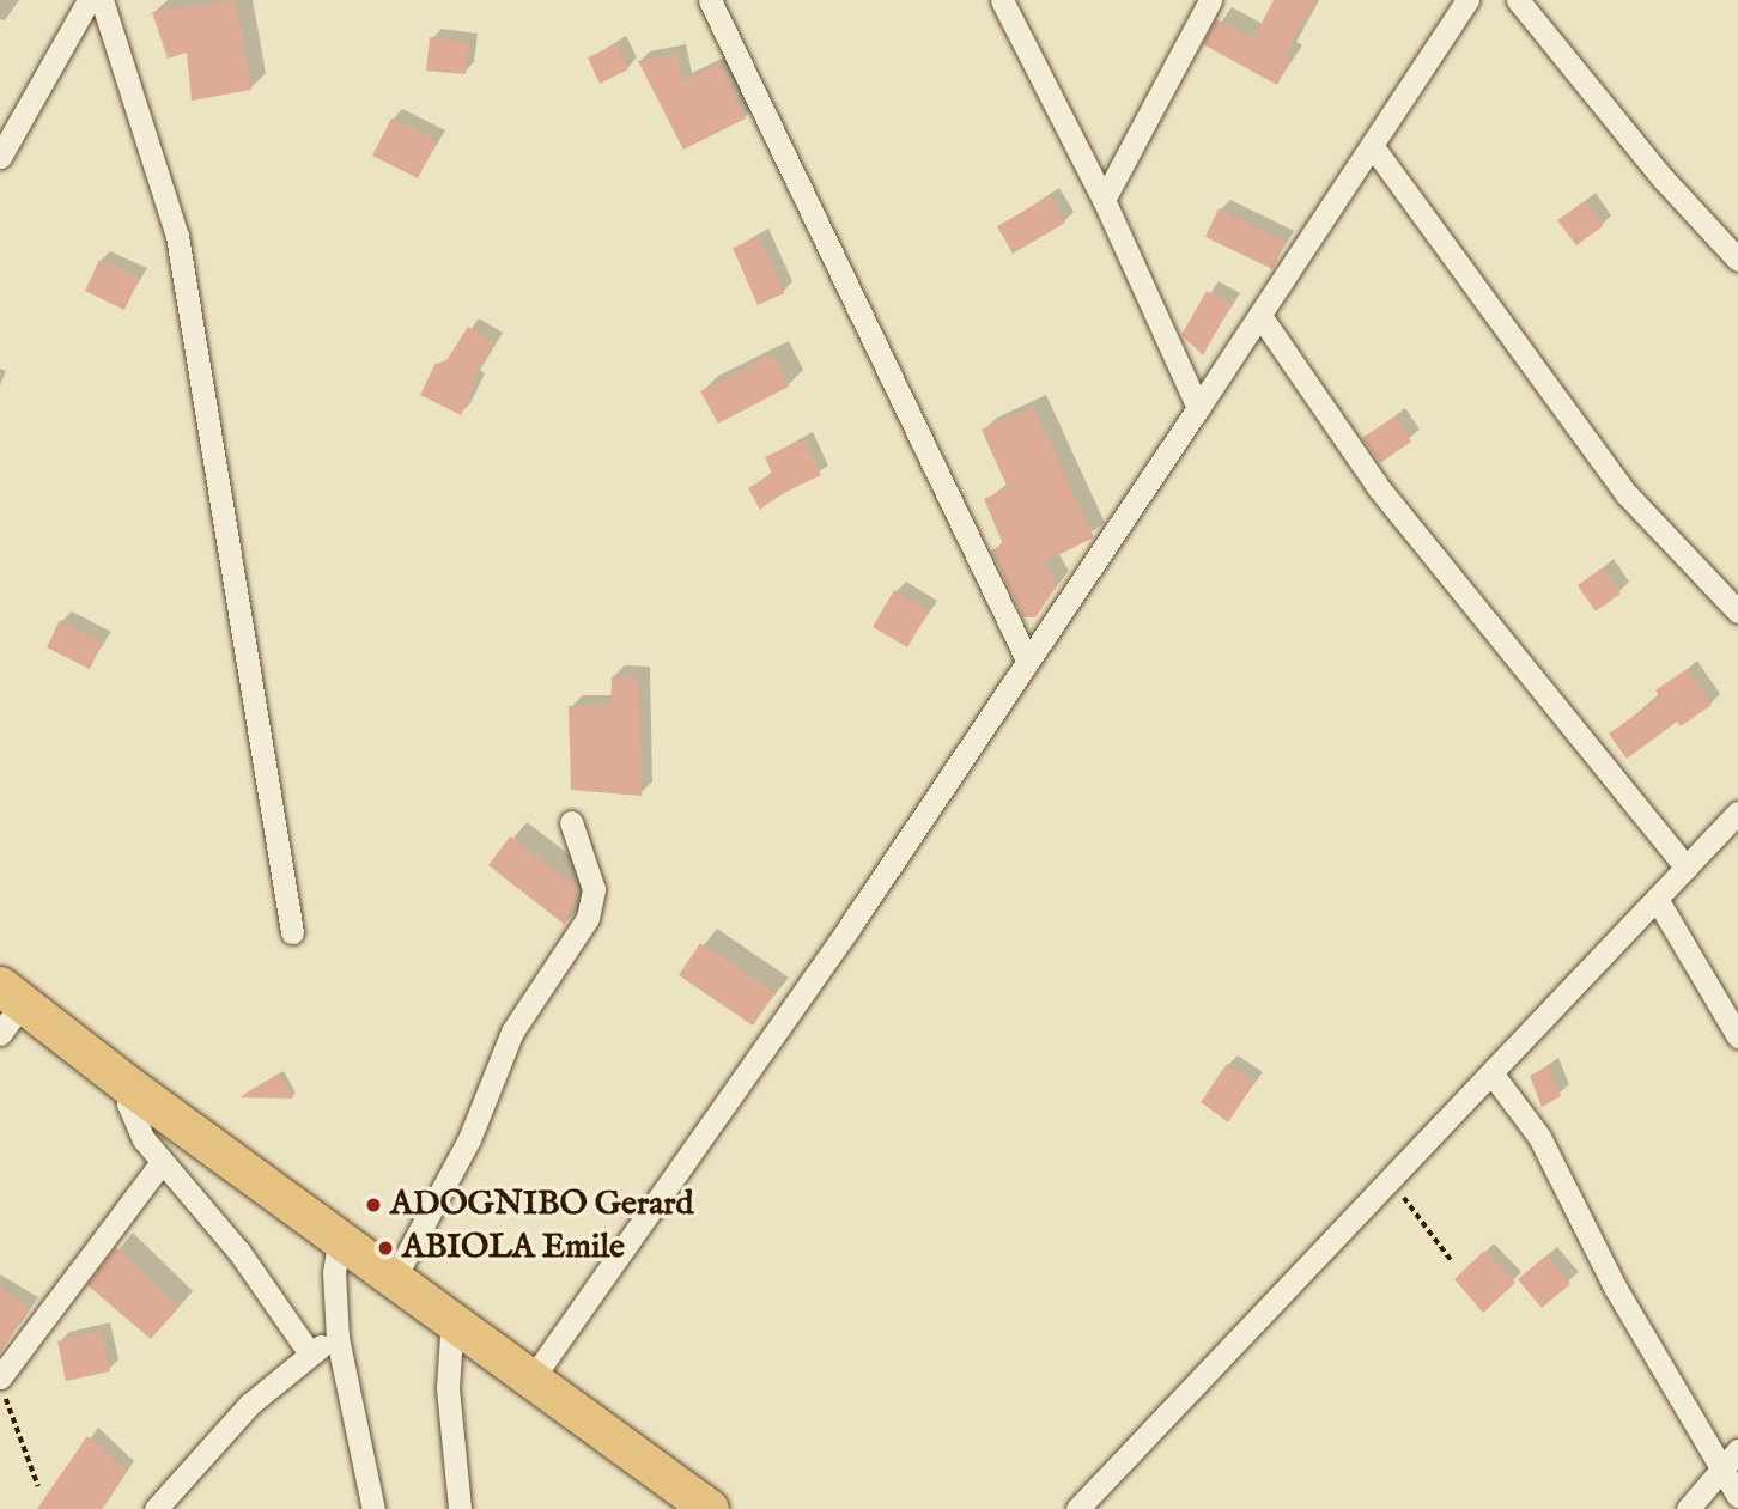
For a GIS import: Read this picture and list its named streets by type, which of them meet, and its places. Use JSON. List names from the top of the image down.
{
  "places": ["ADOGNIBO Gerard", "ABIOLA Emile"]
}
